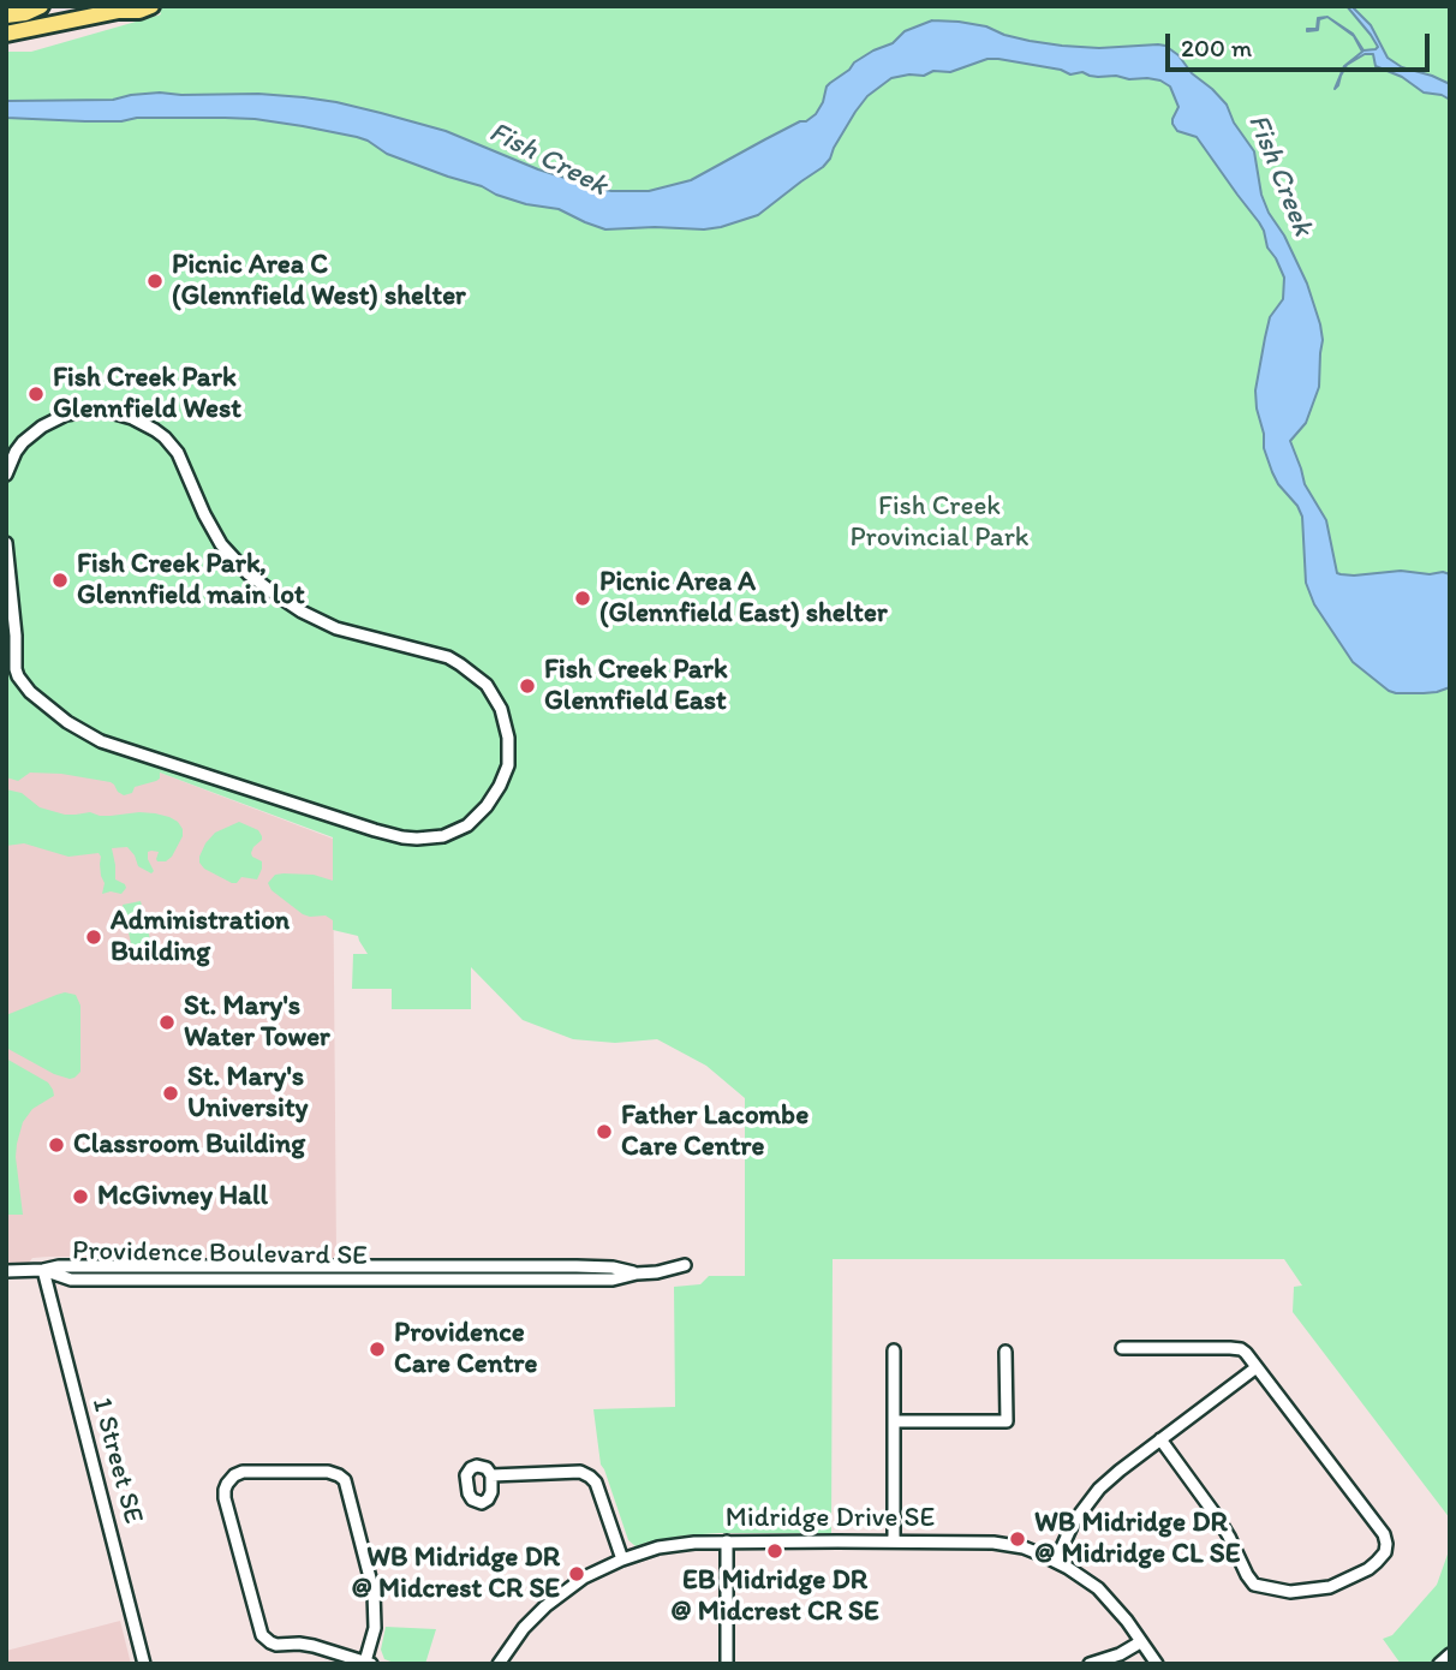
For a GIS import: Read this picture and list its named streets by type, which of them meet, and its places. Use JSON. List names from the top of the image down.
{
  "streets": {
    "street": ["Providence Boulevard SE", "1 Street SE", "Midridge Drive SE"]
  },
  "crossings": [
    ["Providence Boulevard SE", "1 Street SE"]
  ],
  "water": ["Fish Creek"],
  "parks": ["Fish Creek Provincial Park"],
  "places": [
    "Picnic Area C (Glennfield West) shelter",
    "Fish Creek Park Glennfield West",
    "Fish Creek Park, Glennfield main lot",
    "Picnic Area A (Glennfield East) shelter",
    "Fish Creek Park Glennfield East",
    "Administration Building",
    "St. Mary's Water Tower",
    "St. Mary's University",
    "Father Lacombe Care Centre",
    "Classroom Building",
    "McGivney Hall",
    "Providence Care Centre",
    "WB Midridge DR @ Midridge CL SE",
    "EB Midridge DR @ Midcrest CR SE",
    "WB Midridge DR @ Midcrest CR SE"
  ],
  "scale_bar": "200 m"
}
